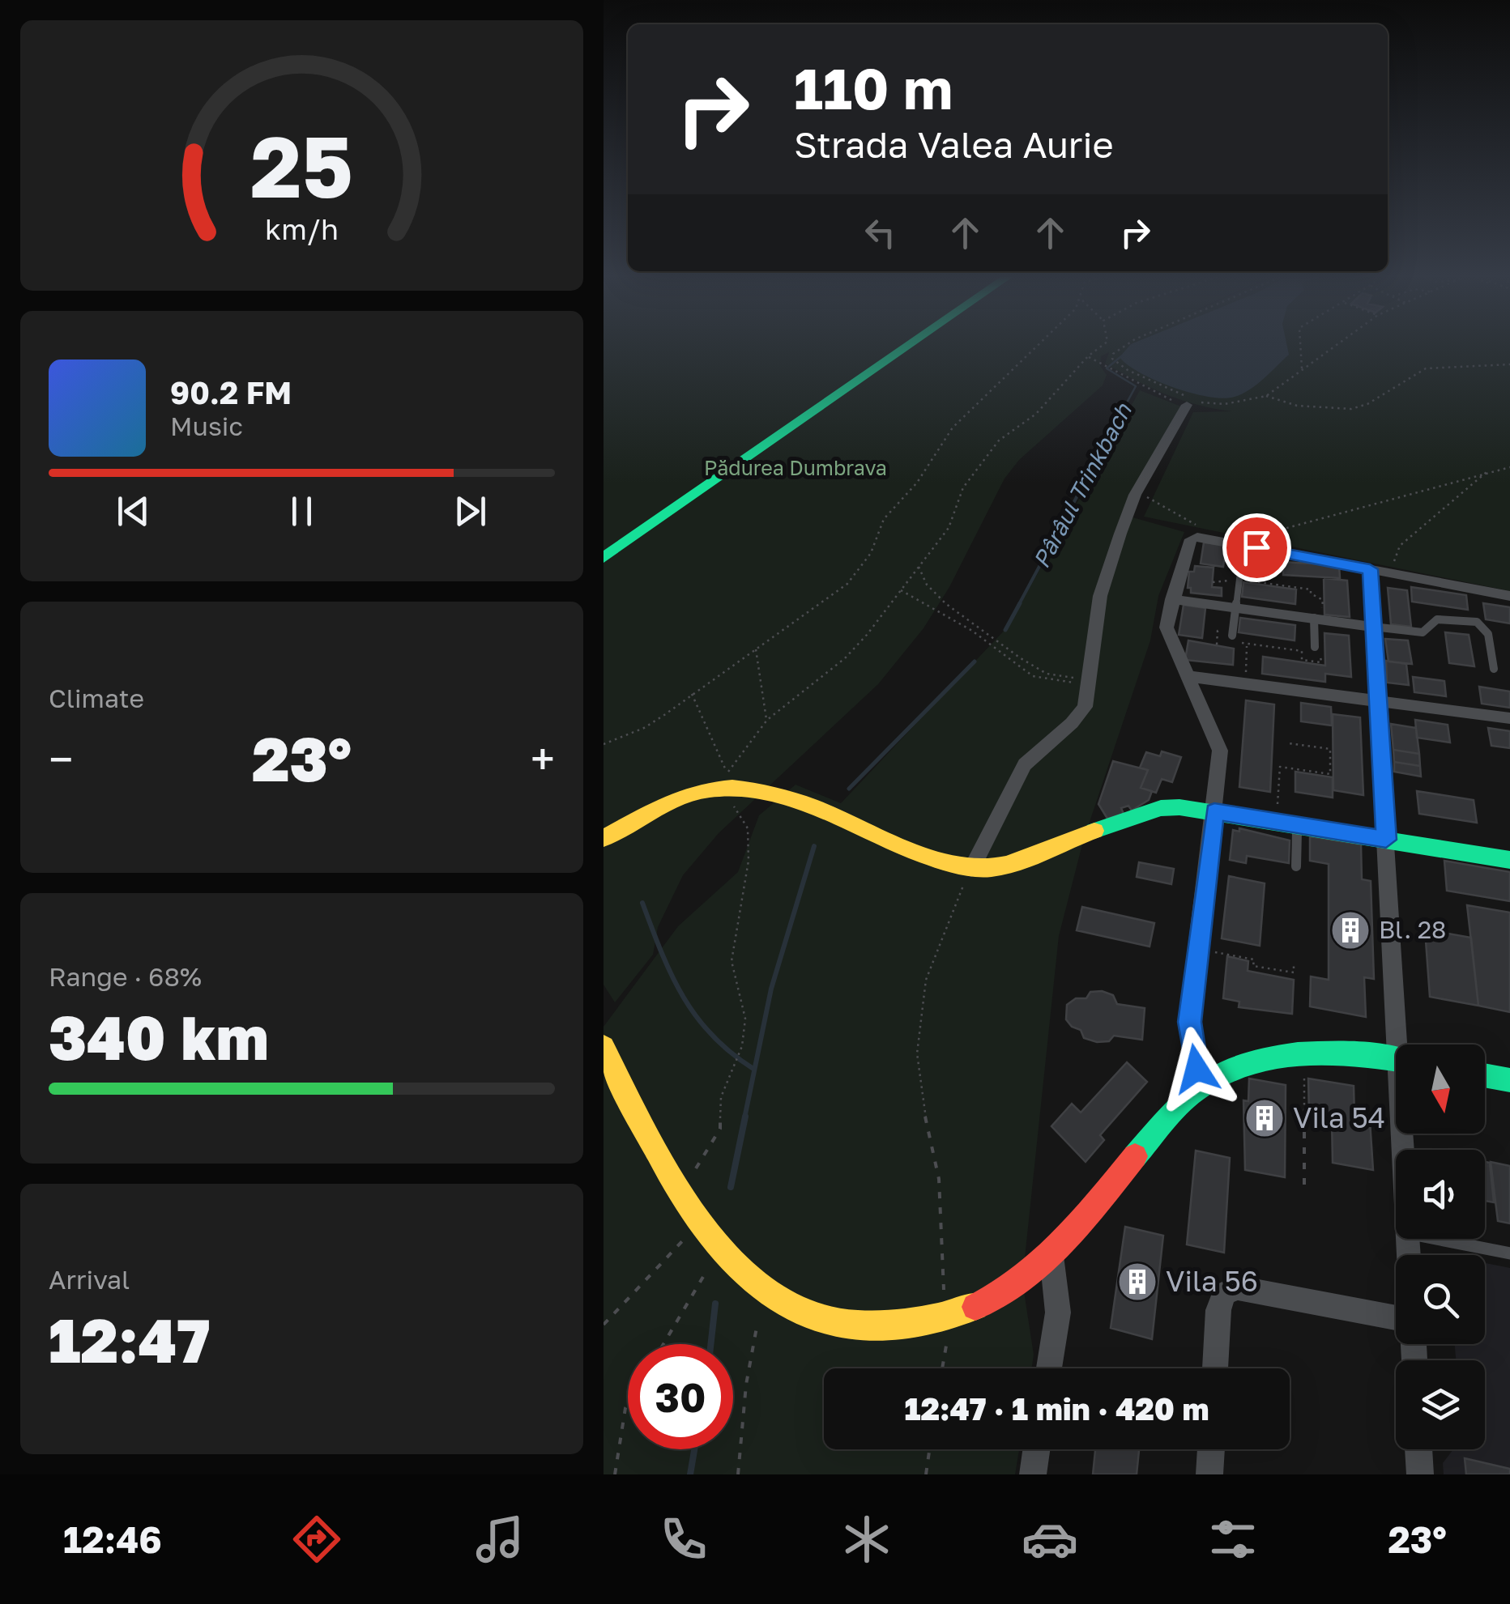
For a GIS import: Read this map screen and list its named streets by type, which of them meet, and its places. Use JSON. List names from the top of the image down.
{
  "water": ["Pârâul Trinkbach"],
  "parks": ["Pădurea Dumbrava"],
  "places": {
    "building": ["Bl. 28", "Vila 54", "Vila 56"]
  },
  "north": "bottom",
  "page": {
    "turn": ["110 m", "Strada Valea Aurie"],
    "song": ["90.2 FM", "Music"],
    "tile": [
      "Climate",
      ["Range · 68%", "340 km"],
      ["Arrival", "12:47"]
    ],
    "heat": ["−", "23°", "+"],
    "limit": "30",
    "trip": "12:47 · 1 min · 420 m",
    "tabs": ["12:46", "23°"],
    "gauge": ["25", "km/h"]
  }
}
